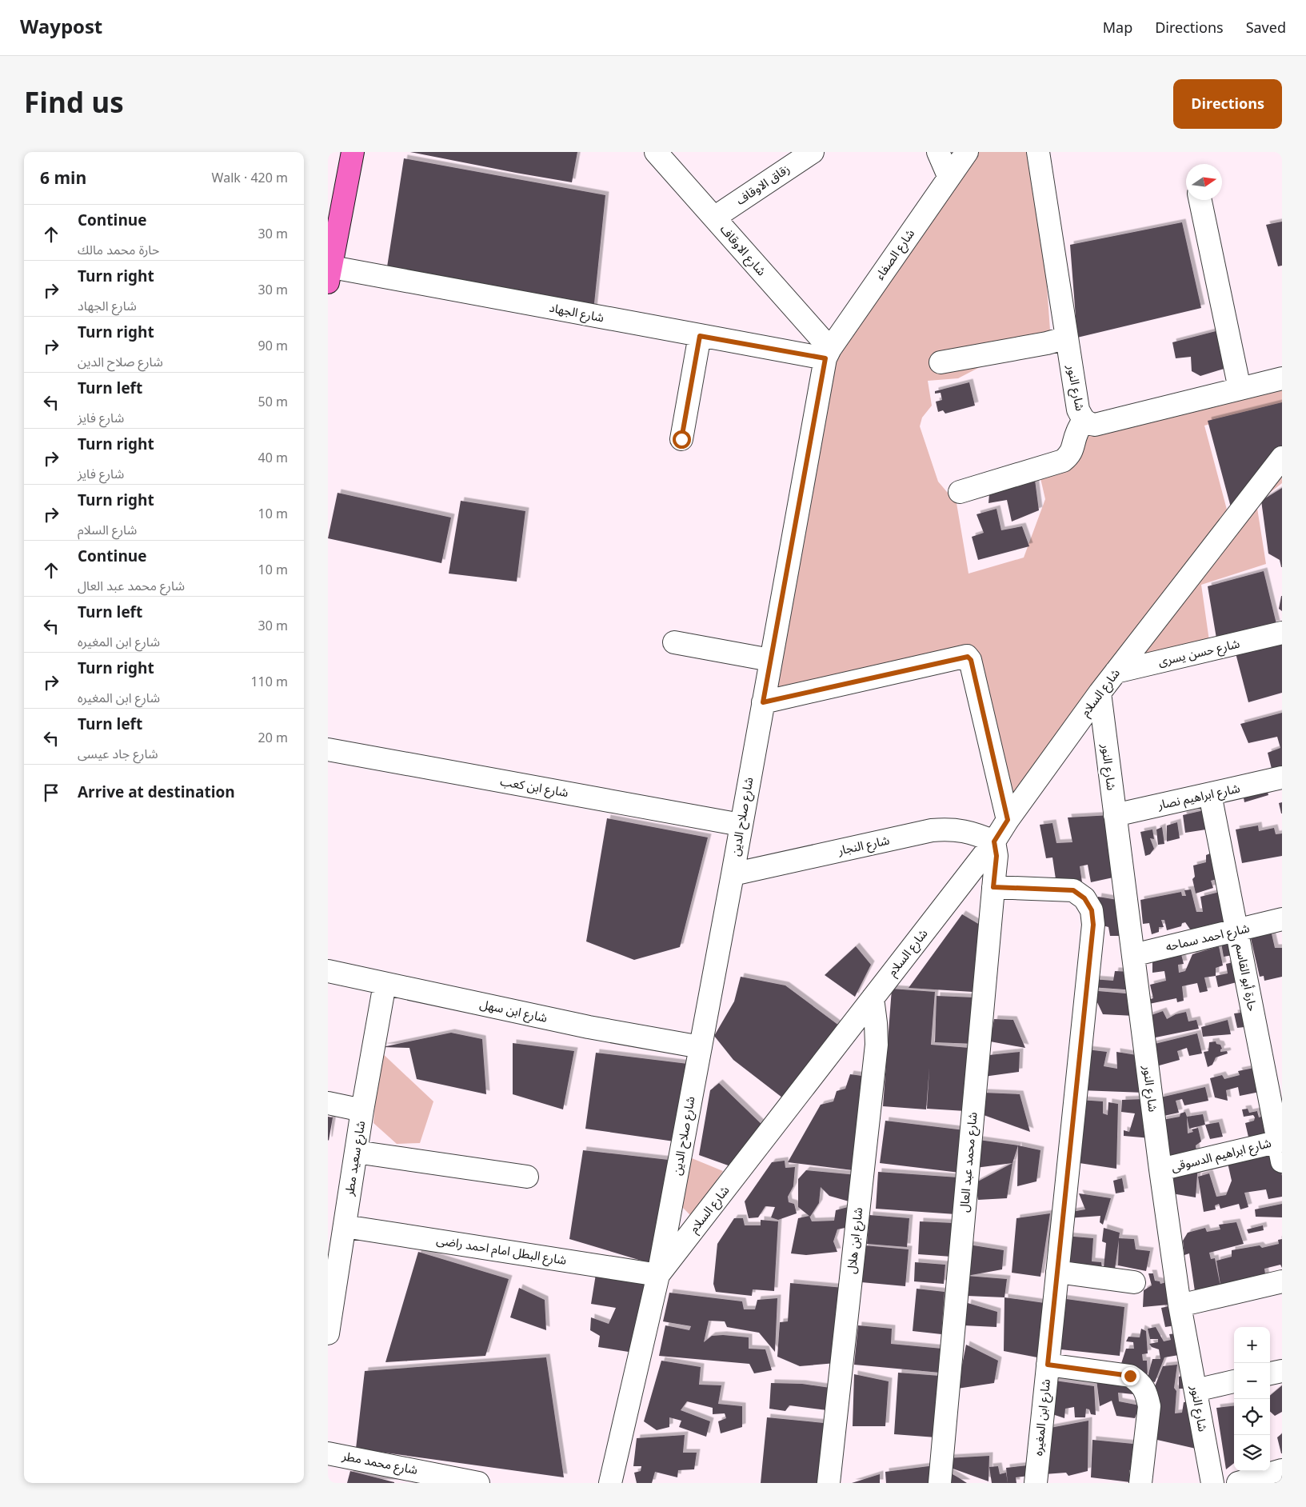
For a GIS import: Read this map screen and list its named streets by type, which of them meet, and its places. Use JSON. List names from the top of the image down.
{
  "streets": {
    "street": [
      "زقاق الاوقاف",
      "شارع الاوقاف",
      "شارع الصفاء",
      "شارع الجهاد",
      "شارع النور",
      "شارع حسن يسرى",
      "شارع السلام",
      "شارع ابن كعب",
      "شارع ابراهيم نصار",
      "شارع صلاح الدين",
      "شارع النجار",
      "شارع احمد سماحه",
      "حارة أبو القاسم",
      "شارع ابن سهل",
      "شارع ابراهيم الدسوقى",
      "شارع سعيد مطر",
      "شارع محمد عبد العال",
      "شارع ابن هلال",
      "شارع البطل امام احمد راضى",
      "شارع ابن المغيره",
      "شارع محمد مطر"
    ]
  },
  "crossings": [
    ["زقاق الاوقاف", "شارع الاوقاف"],
    ["شارع الاوقاف", "شارع الصفاء"],
    ["شارع الاوقاف", "شارع الجهاد"],
    ["شارع الاوقاف", "شارع صلاح الدين"],
    ["شارع الصفاء", "شارع الجهاد"],
    ["شارع الصفاء", "شارع صلاح الدين"],
    ["شارع الجهاد", "شارع صلاح الدين"],
    ["شارع النور", "شارع السلام"],
    ["شارع النور", "شارع ابراهيم نصار"],
    ["شارع النور", "شارع احمد سماحه"],
    ["شارع النور", "شارع ابراهيم الدسوقى"],
    ["شارع حسن يسرى", "شارع السلام"],
    ["شارع السلام", "شارع صلاح الدين"],
    ["شارع السلام", "شارع النجار"],
    ["شارع السلام", "شارع محمد عبد العال"],
    ["شارع السلام", "شارع ابن هلال"],
    ["شارع السلام", "شارع البطل امام احمد راضى"],
    ["شارع ابن كعب", "شارع صلاح الدين"],
    ["شارع ابراهيم نصار", "حارة أبو القاسم"],
    ["شارع صلاح الدين", "شارع النجار"],
    ["شارع صلاح الدين", "شارع ابن سهل"],
    ["شارع صلاح الدين", "شارع البطل امام احمد راضى"],
    ["شارع النجار", "شارع محمد عبد العال"],
    ["شارع احمد سماحه", "حارة أبو القاسم"],
    ["حارة أبو القاسم", "شارع ابراهيم الدسوقى"],
    ["شارع ابن سهل", "شارع سعيد مطر"],
    ["شارع سعيد مطر", "شارع البطل امام احمد راضى"],
    ["شارع محمد عبد العال", "شارع ابن المغيره"]
  ],
  "north": "right",
  "page": {
    "header": "Waypost",
    "nav": ["Map", "Directions", "Saved"],
    "title": "Find us",
    "buttons": "Directions",
    "heading": ["6 min", "Walk · 420 m"],
    "list": [
      ["Continue", "حارة محمد مالك", "30 m"],
      ["Turn right", "شارع الجهاد", "30 m"],
      ["Turn right", "شارع صلاح الدين", "90 m"],
      ["Turn left", "شارع فايز", "50 m"],
      ["Turn right", "شارع فايز", "40 m"],
      ["Turn right", "شارع السلام", "10 m"],
      ["Continue", "شارع محمد عبد العال", "10 m"],
      ["Turn left", "شارع ابن المغيره", "30 m"],
      ["Turn right", "شارع ابن المغيره", "110 m"],
      ["Turn left", "شارع جاد عيسى", "20 m"],
      "Arrive at destination"
    ],
    "map_buttons": ["+", "−"]
  }
}
